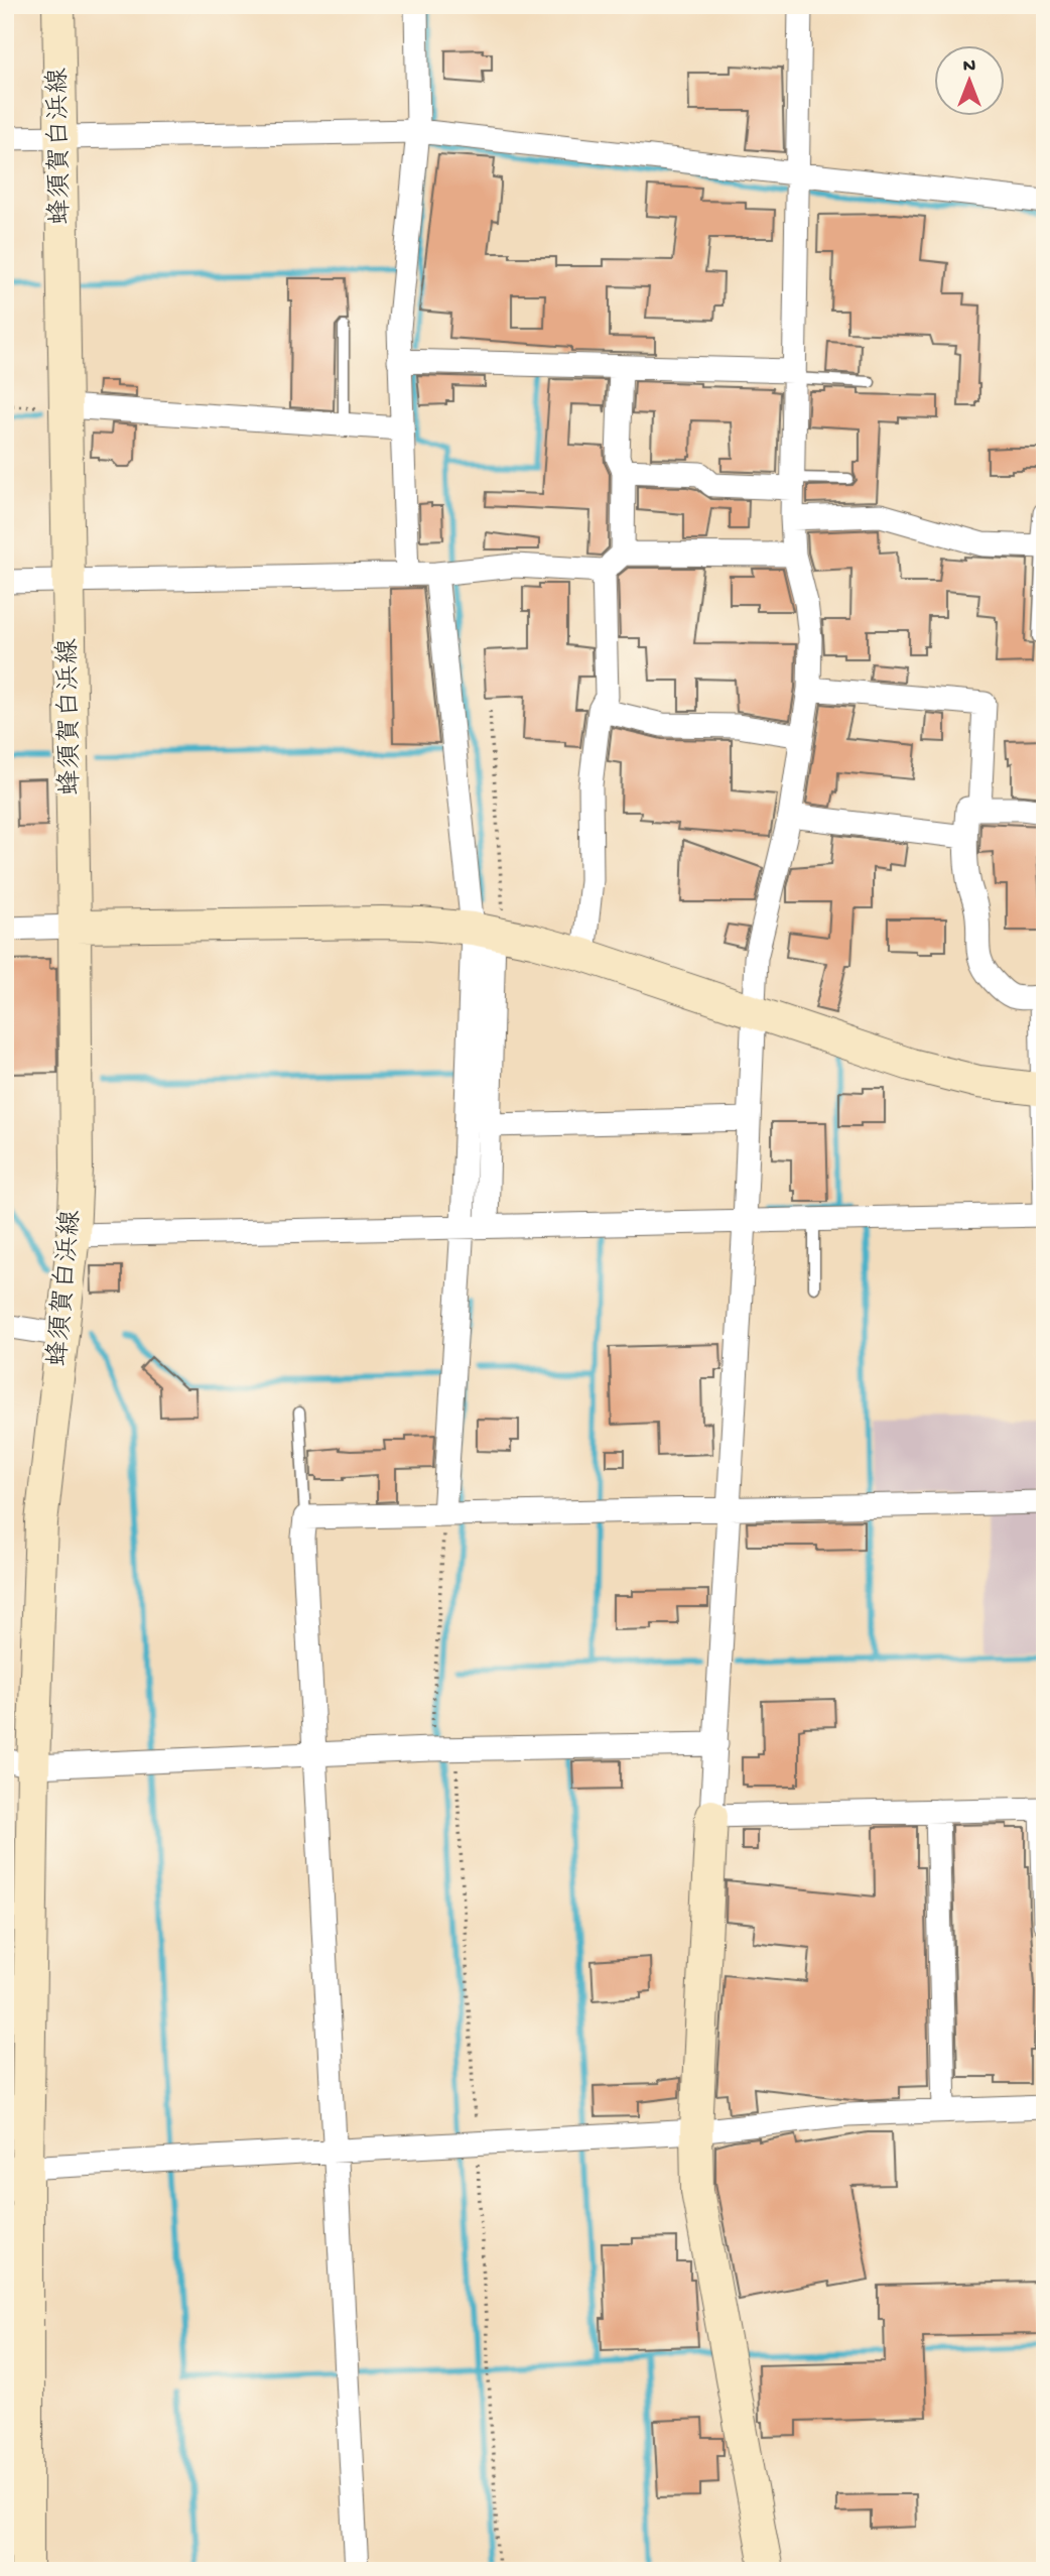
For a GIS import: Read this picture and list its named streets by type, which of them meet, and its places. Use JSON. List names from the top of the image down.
{
  "streets": {
    "main road": ["蜂須賀白浜線"]
  },
  "north": "top"
}
